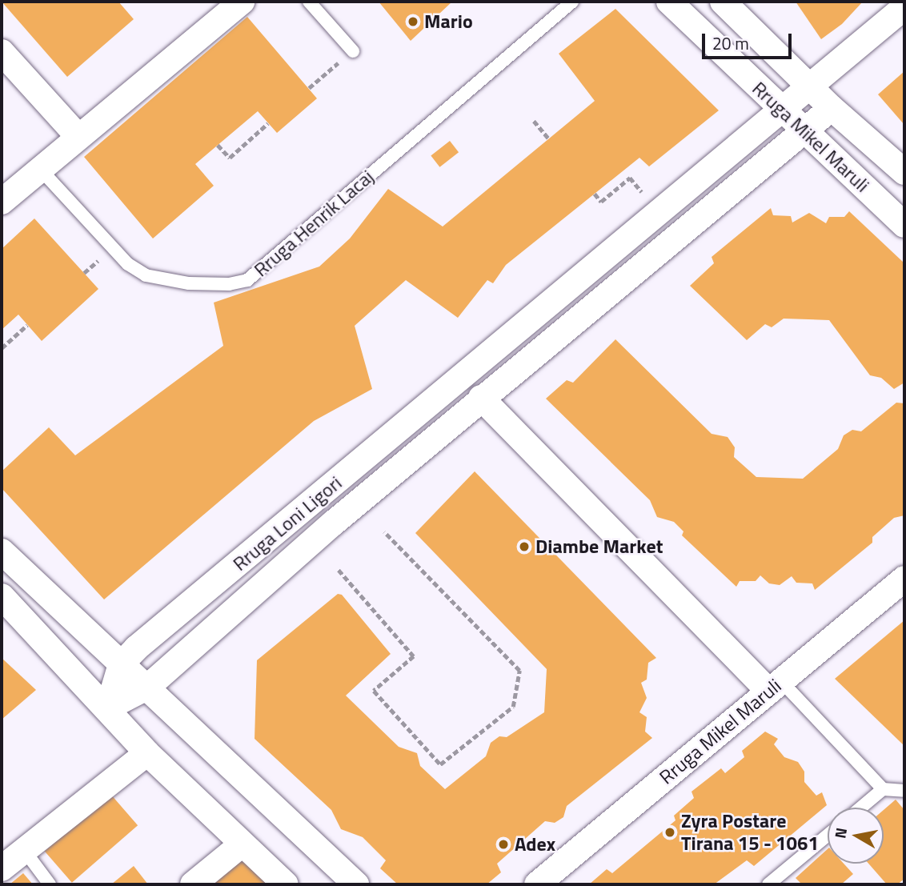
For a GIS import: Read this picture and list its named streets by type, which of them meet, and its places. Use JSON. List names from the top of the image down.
{
  "streets": {
    "street": ["Rruga Mikel Maruli", "Rruga Loni Ligori"],
    "lane": ["Rruga Henrik Lacaj"]
  },
  "crossings": [
    ["Rruga Mikel Maruli", "Rruga Loni Ligori"]
  ],
  "places": [
    "Mario",
    "Diambe Market",
    "Zyra Postare Tirana 15 - 1061",
    "Adex"
  ],
  "scale_bar": "20 m",
  "north": "left"
}
